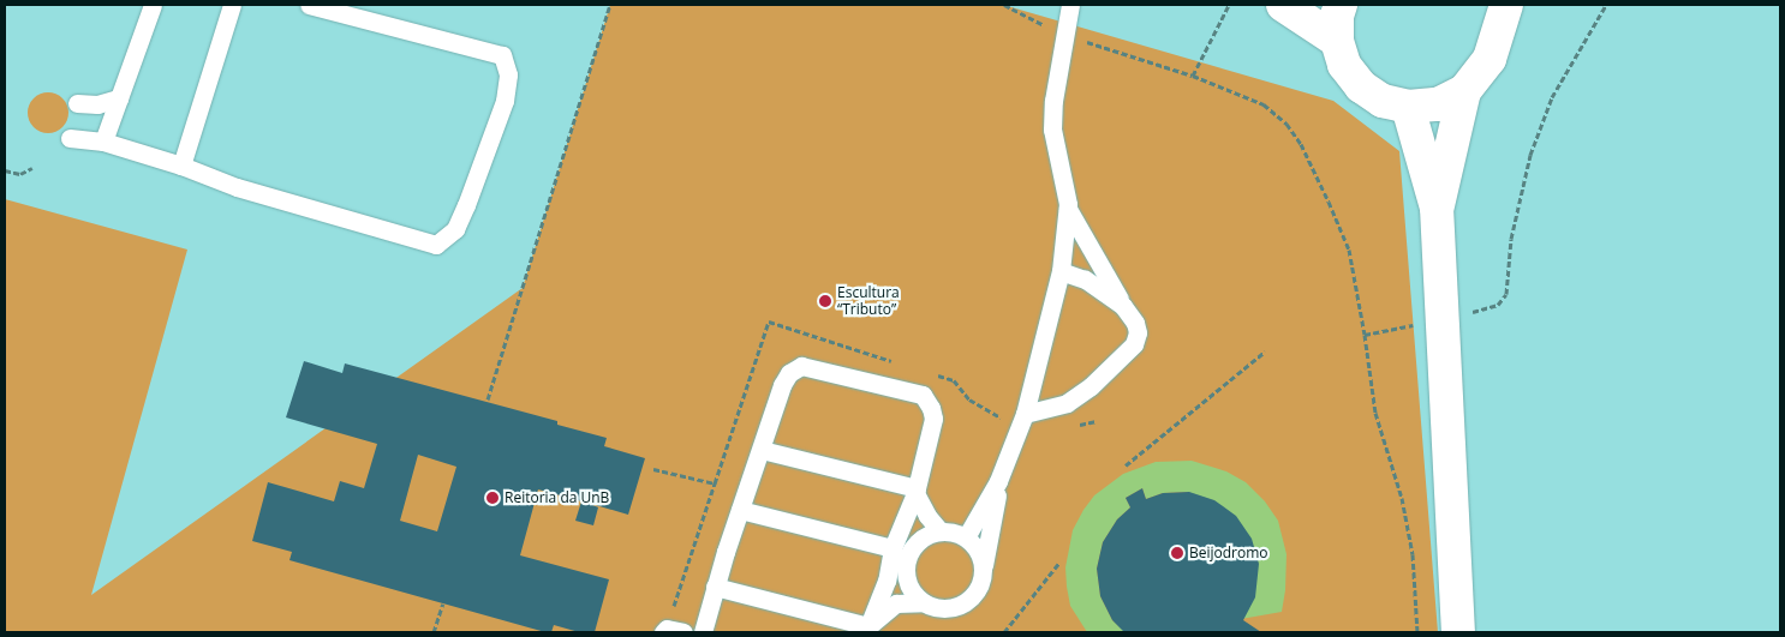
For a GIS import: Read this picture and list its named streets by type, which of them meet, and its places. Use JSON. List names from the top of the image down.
{
  "places": ["Escultura “Tributo”", "Reitoria da UnB", "Beijodromo"]
}
